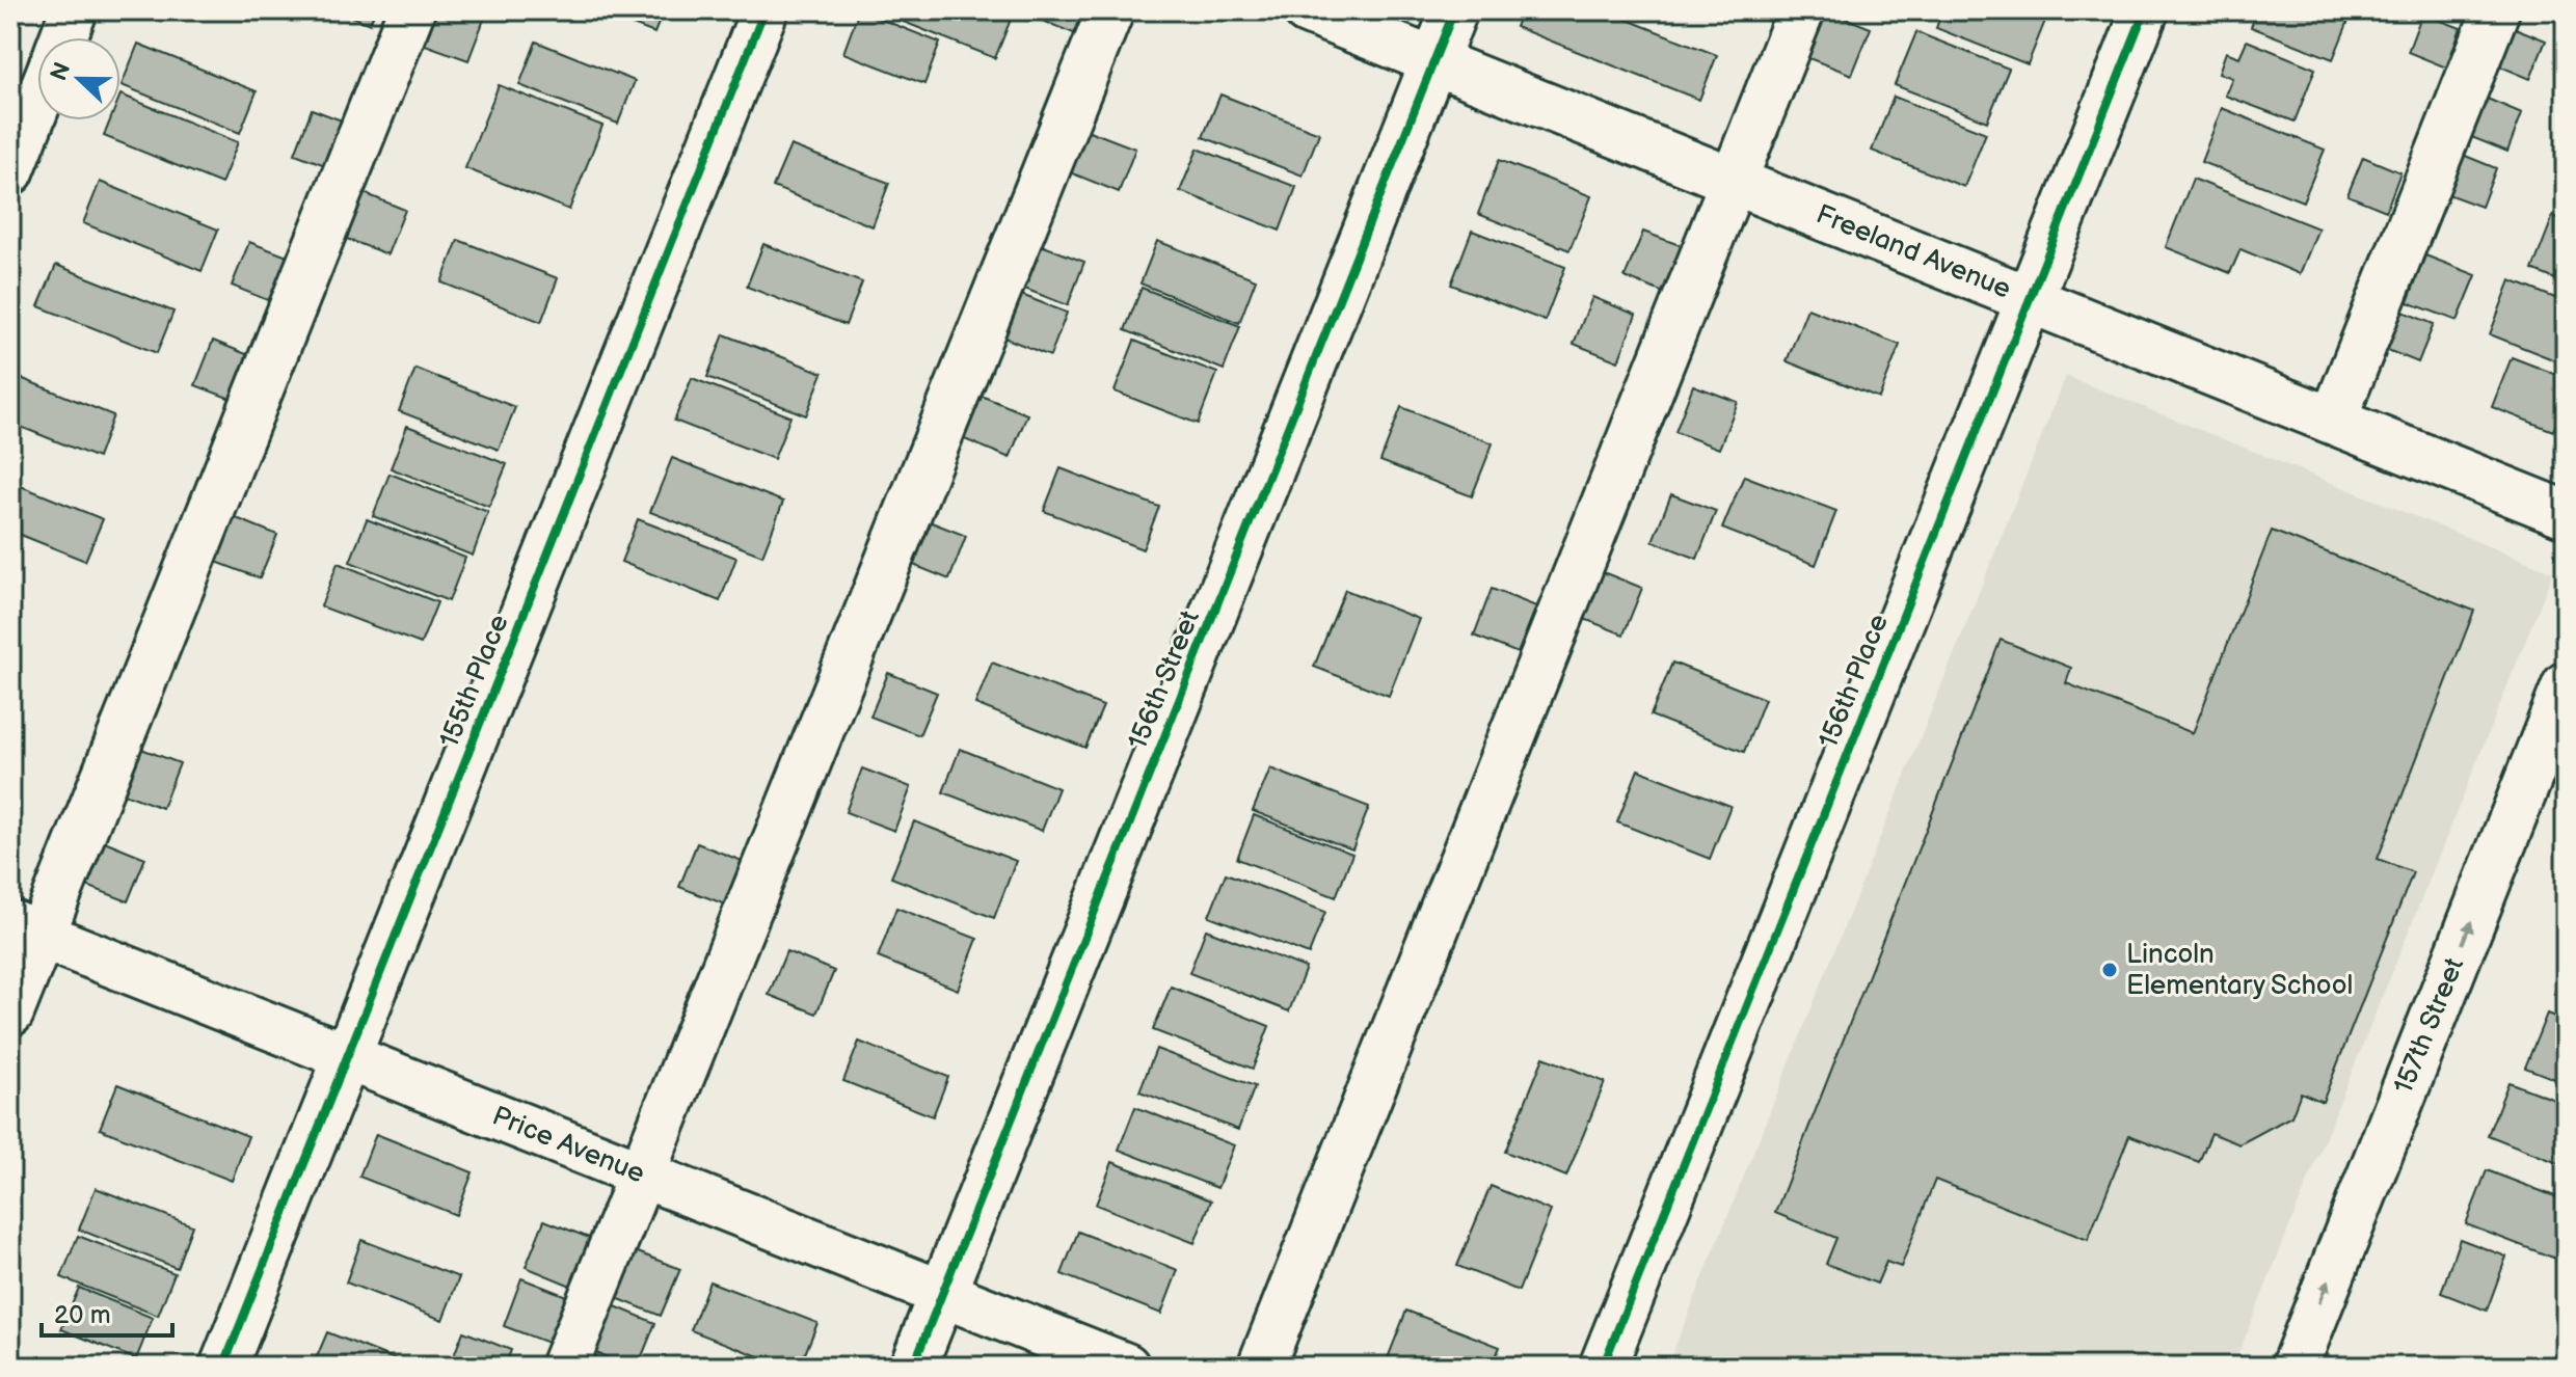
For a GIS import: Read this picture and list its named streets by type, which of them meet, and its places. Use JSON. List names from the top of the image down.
{
  "streets": {
    "street": [
      "Freeland Avenue",
      "156th Street",
      "155th Place",
      "156th Place",
      "157th Street",
      "Price Avenue"
    ]
  },
  "crossings": [
    ["Freeland Avenue", "156th Street"],
    ["Freeland Avenue", "156th Place"],
    ["156th Street", "Price Avenue"],
    ["155th Place", "Price Avenue"]
  ],
  "one_way": ["157th Street"],
  "places": ["Lincoln Elementary School"],
  "scale_bar": "20 m",
  "north": "left"
}
